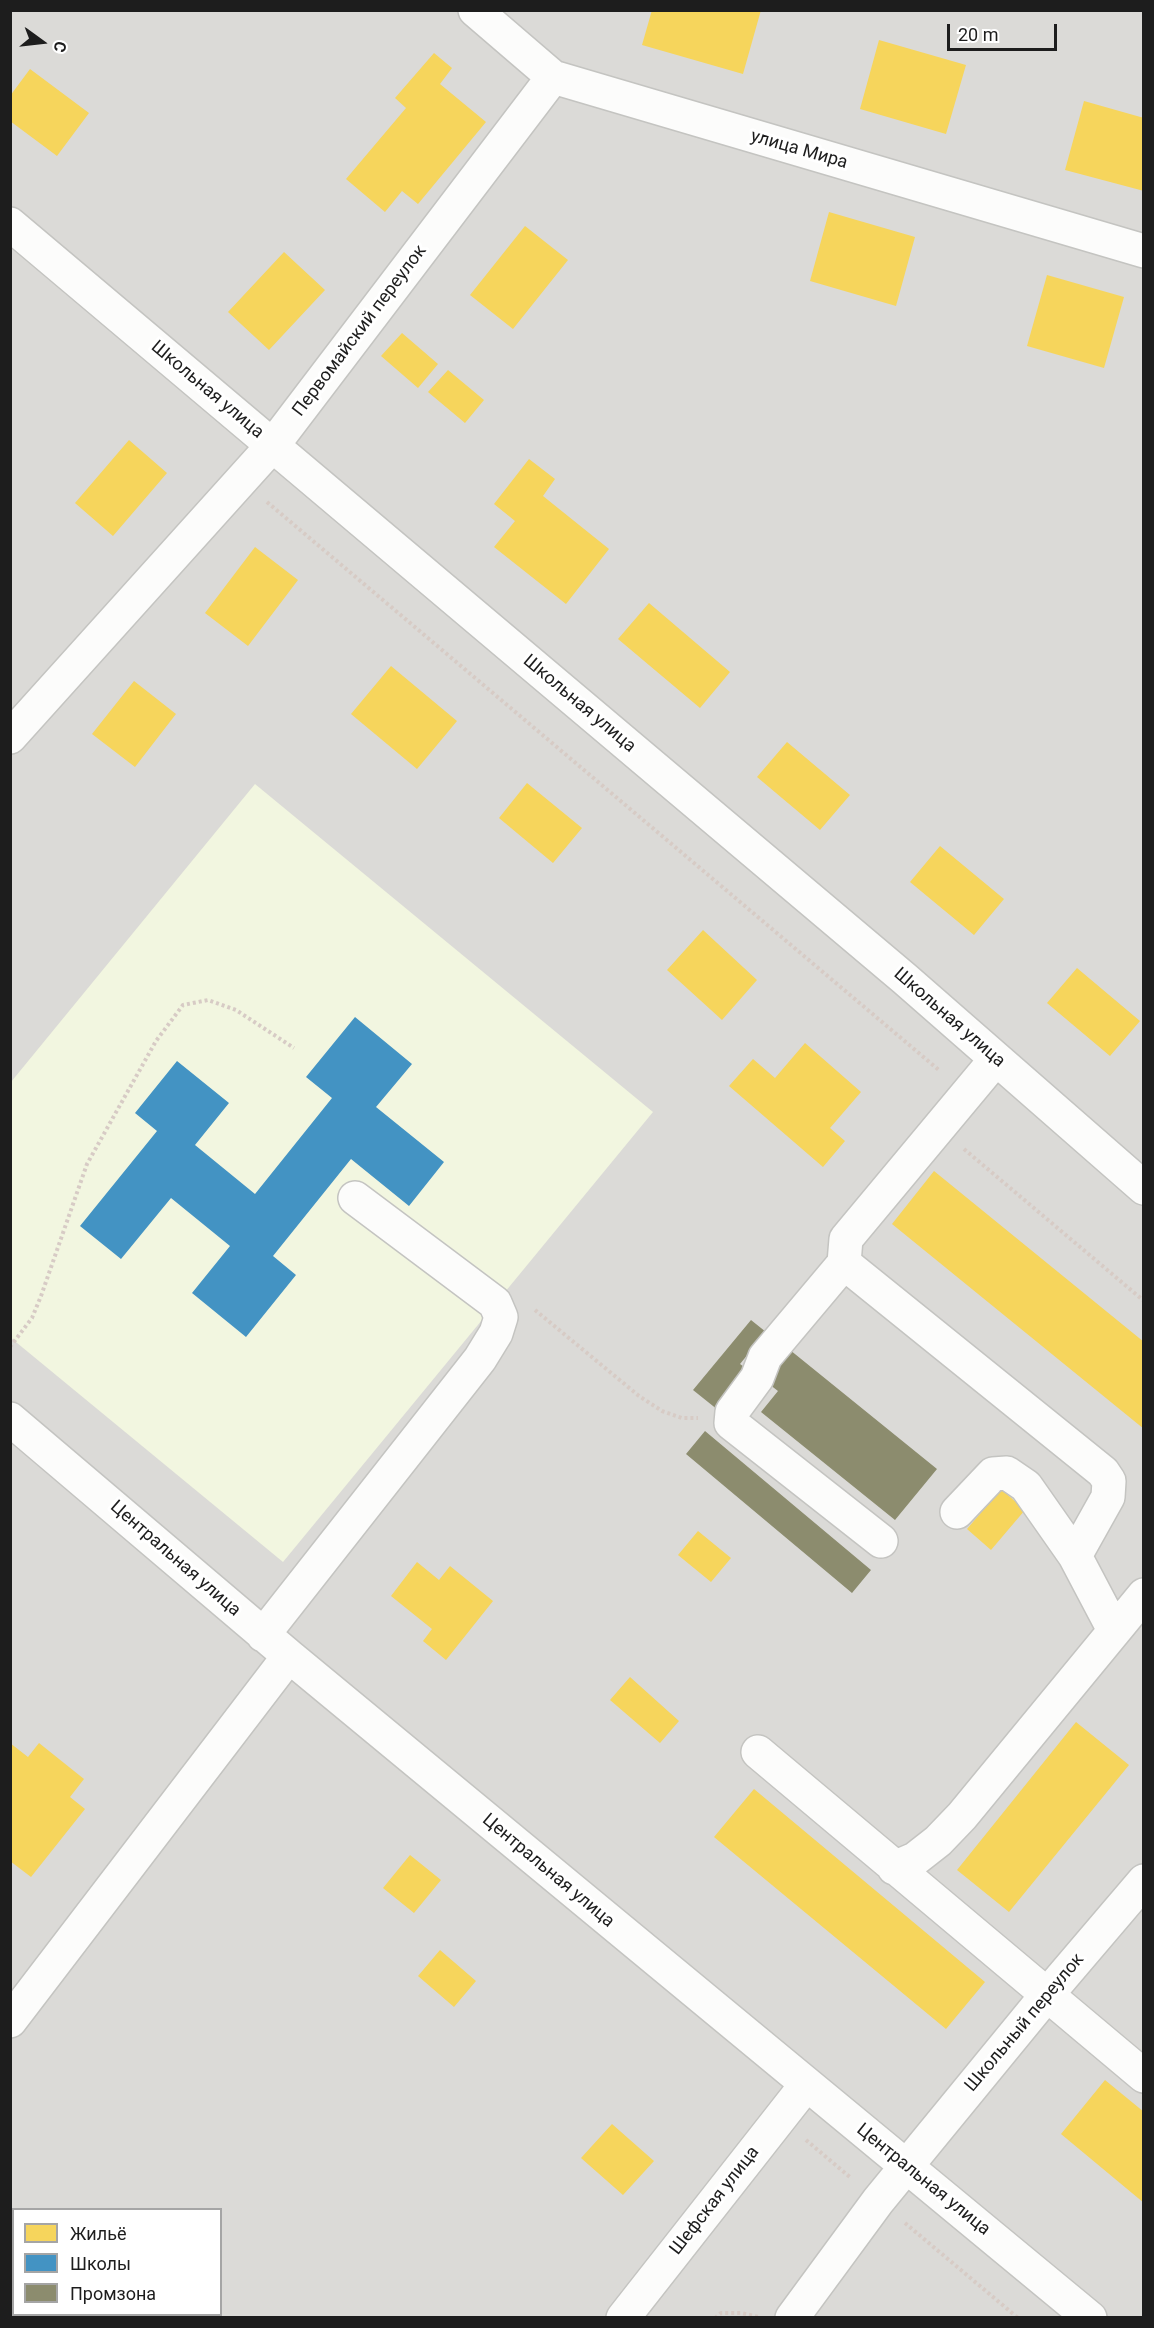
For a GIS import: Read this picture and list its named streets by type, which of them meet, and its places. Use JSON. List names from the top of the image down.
{
  "streets": {
    "street": [
      "улица Мира",
      "Первомайский переулок",
      "Школьная улица",
      "Центральная улица",
      "Школьный переулок",
      "Шефская улица"
    ]
  },
  "crossings": [
    ["улица Мира", "Первомайский переулок"],
    ["Первомайский переулок", "Школьная улица"],
    ["Центральная улица", "Школьный переулок"],
    ["Центральная улица", "Шефская улица"]
  ],
  "legend": ["Жильё", "Школы", "Промзона"],
  "scale_bar": "20 m",
  "north": "right"
}
